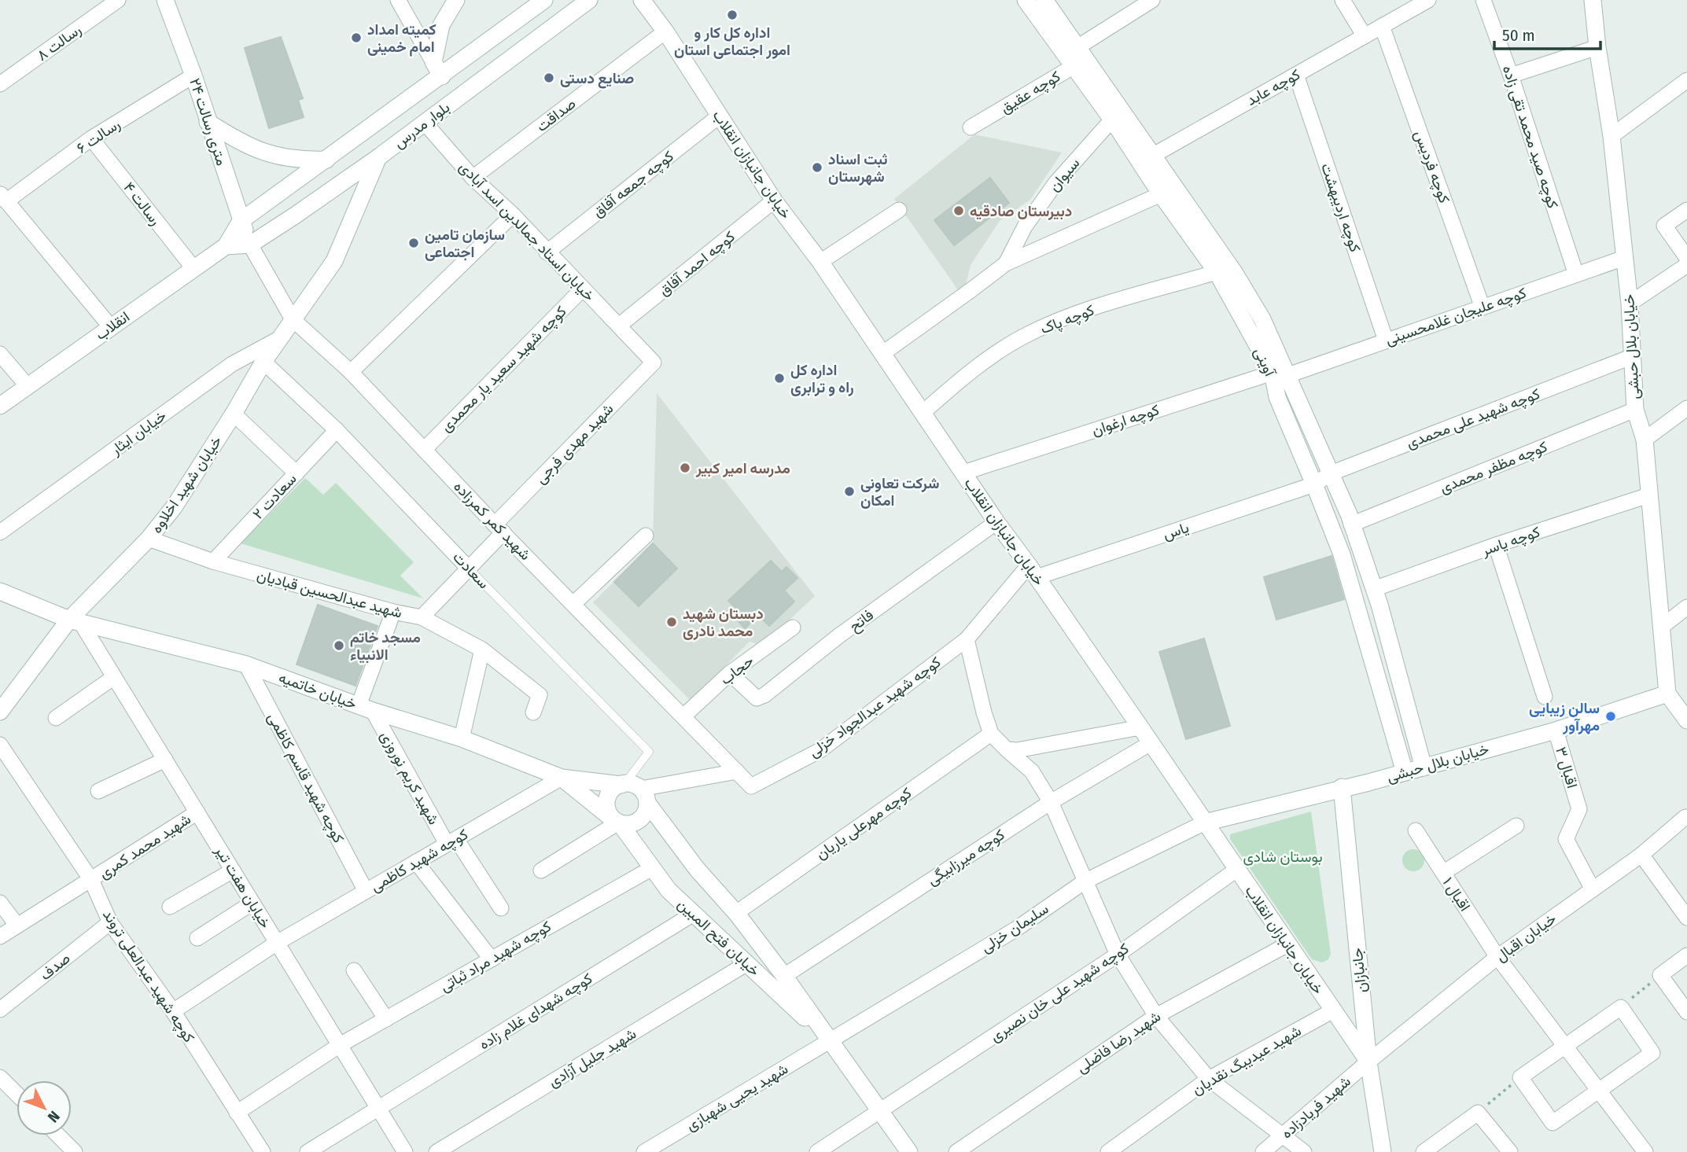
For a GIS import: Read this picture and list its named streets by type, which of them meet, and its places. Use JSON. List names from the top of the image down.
{
  "streets": {
    "street": [
      "رسالت ۸",
      "کوچه عابد",
      "کوچه عقیق",
      "صداقت",
      "۲۴ متری رسالت",
      "بلوار مدرس",
      "رسالت ۶",
      "کوچه صید محمد تقی زاده",
      "خیابان جانبازان انقلاب",
      "کوچه فردیس",
      "سیوان",
      "کوچه جمعه آفاق",
      "رسالت ۴",
      "کوچه اردیبهشت",
      "خیابان استاد جمالدین اسد آبادی",
      "کوچه احمد آفاق",
      "کوچه علیجان غلامحسینی",
      "کوچه پاک",
      "انقلاب",
      "خیابان بلال حبشی",
      "آوینی",
      "کوچه شهید سعید یار محمدی",
      "کوچه شهید علی محمدی",
      "کوچه ارغوان",
      "خیابان ایثار",
      "شهید مهدی فرجی",
      "کوچه مظفر محمدی",
      "خیابان شهید اخلاوه",
      "سعادت ۲",
      "شهید کمر کمرزاده",
      "یاس",
      "کوچه یاسر",
      "سعادت",
      "شهید عبدالحسین قبادیان",
      "فاتح",
      "حجاب",
      "خیابان خاتمیه",
      "کوچه شهید عبدالجواد خزلی",
      "اقبال ۳",
      "کوچه شهید قاسم کاظمی",
      "شهید کریم نوروزی",
      "کوچه مهرعلی یاریان",
      "شهید محمد کمری",
      "کوچه میرزابیگی",
      "کوچه شهید کاظمی",
      "خیابان هفت تیر",
      "اقبال ۱",
      "سلیمان خزلی",
      "خیابان فتح المبین",
      "خیابان اقبال",
      "کوچه شهید مراد ثباتی",
      "صدف",
      "جانبازان",
      "کوچه شهید عبدالعلی تروند",
      "کوچه شهید علی خان نصیری",
      "کوچه شهدای غلام زاده",
      "شهید رضا فاضلی",
      "شهید جلیل آزادی",
      "شهید عیدیبگ نقدیان",
      "شهید یحیی شهبازی",
      "شهید فریادزاده"
    ]
  },
  "crossings": [
    ["کوچه عابد", "کوچه فردیس"],
    ["کوچه عابد", "کوچه اردیبهشت"],
    ["کوچه عابد", "آوینی"],
    ["کوچه عقیق", "آوینی"],
    ["صداقت", "خیابان جانبازان انقلاب"],
    ["صداقت", "خیابان استاد جمالدین اسد آبادی"],
    ["۲۴ متری رسالت", "بلوار مدرس"],
    ["۲۴ متری رسالت", "رسالت ۶"],
    ["۲۴ متری رسالت", "انقلاب"],
    ["۲۴ متری رسالت", "شهید کمر کمرزاده"],
    ["بلوار مدرس", "خیابان استاد جمالدین اسد آبادی"],
    ["بلوار مدرس", "انقلاب"],
    ["بلوار مدرس", "خیابان شهید اخلاوه"],
    ["بلوار مدرس", "شهید کمر کمرزاده"],
    ["رسالت ۶", "رسالت ۴"],
    ["کوچه صید محمد تقی زاده", "کوچه علیجان غلامحسینی"],
    ["خیابان جانبازان انقلاب", "کوچه جمعه آفاق"],
    ["خیابان جانبازان انقلاب", "کوچه احمد آفاق"],
    ["خیابان جانبازان انقلاب", "کوچه پاک"],
    ["خیابان جانبازان انقلاب", "خیابان بلال حبشی"],
    ["خیابان جانبازان انقلاب", "کوچه ارغوان"],
    ["خیابان جانبازان انقلاب", "یاس"],
    ["خیابان جانبازان انقلاب", "فاتح"],
    ["خیابان جانبازان انقلاب", "کوچه شهید عبدالجواد خزلی"],
    ["خیابان جانبازان انقلاب", "کوچه میرزابیگی"],
    ["خیابان جانبازان انقلاب", "سلیمان خزلی"],
    ["خیابان جانبازان انقلاب", "خیابان اقبال"],
    ["خیابان جانبازان انقلاب", "جانبازان"],
    ["خیابان جانبازان انقلاب", "کوچه شهید علی خان نصیری"],
    ["خیابان جانبازان انقلاب", "شهید رضا فاضلی"],
    ["خیابان جانبازان انقلاب", "شهید عیدیبگ نقدیان"],
    ["خیابان جانبازان انقلاب", "شهید فریادزاده"],
    ["کوچه فردیس", "کوچه علیجان غلامحسینی"],
    ["سیوان", "آوینی"],
    ["کوچه جمعه آفاق", "خیابان استاد جمالدین اسد آبادی"],
    ["رسالت ۴", "انقلاب"],
    ["کوچه اردیبهشت", "کوچه علیجان غلامحسینی"],
    ["خیابان استاد جمالدین اسد آبادی", "کوچه احمد آفاق"],
    ["خیابان استاد جمالدین اسد آبادی", "کوچه شهید سعید یار محمدی"],
    ["خیابان استاد جمالدین اسد آبادی", "شهید مهدی فرجی"],
    ["کوچه علیجان غلامحسینی", "خیابان بلال حبشی"],
    ["کوچه علیجان غلامحسینی", "آوینی"],
    ["کوچه علیجان غلامحسینی", "کوچه ارغوان"],
    ["کوچه پاک", "آوینی"],
    ["خیابان بلال حبشی", "آوینی"],
    ["خیابان بلال حبشی", "کوچه شهید علی محمدی"],
    ["خیابان بلال حبشی", "کوچه مظفر محمدی"],
    ["خیابان بلال حبشی", "کوچه یاسر"],
    ["خیابان بلال حبشی", "اقبال ۳"],
    ["خیابان بلال حبشی", "سلیمان خزلی"],
    ["خیابان بلال حبشی", "جانبازان"],
    ["آوینی", "کوچه شهید علی محمدی"],
    ["آوینی", "کوچه ارغوان"],
    ["آوینی", "کوچه مظفر محمدی"],
    ["آوینی", "یاس"],
    ["آوینی", "کوچه یاسر"],
    ["کوچه شهید سعید یار محمدی", "شهید کمر کمرزاده"],
    ["کوچه شهید علی محمدی", "یاس"],
    ["خیابان ایثار", "خیابان شهید اخلاوه"],
    ["شهید مهدی فرجی", "شهید کمر کمرزاده"],
    ["شهید مهدی فرجی", "سعادت"],
    ["شهید مهدی فرجی", "شهید عبدالحسین قبادیان"],
    ["خیابان شهید اخلاوه", "شهید کمر کمرزاده"],
    ["خیابان شهید اخلاوه", "سعادت"],
    ["خیابان شهید اخلاوه", "شهید عبدالحسین قبادیان"],
    ["خیابان شهید اخلاوه", "خیابان خاتمیه"],
    ["خیابان شهید اخلاوه", "خیابان هفت تیر"],
    ["سعادت ۲", "سعادت"],
    ["سعادت ۲", "شهید عبدالحسین قبادیان"],
    ["شهید کمر کمرزاده", "حجاب"],
    ["شهید کمر کمرزاده", "کوچه شهید عبدالجواد خزلی"],
    ["یاس", "کوچه شهید عبدالجواد خزلی"],
    ["سعادت", "خیابان خاتمیه"],
    ["سعادت", "خیابان فتح المبین"],
    ["فاتح", "حجاب"],
    ["خیابان خاتمیه", "کوچه شهید قاسم کاظمی"],
    ["خیابان خاتمیه", "شهید کریم نوروزی"],
    ["خیابان خاتمیه", "کوچه شهید کاظمی"],
    ["خیابان خاتمیه", "خیابان هفت تیر"],
    ["خیابان خاتمیه", "خیابان فتح المبین"],
    ["اقبال ۳", "خیابان اقبال"],
    ["کوچه شهید قاسم کاظمی", "کوچه شهید کاظمی"],
    ["شهید کریم نوروزی", "کوچه شهید کاظمی"],
    ["کوچه مهرعلی یاریان", "خیابان فتح المبین"],
    ["شهید محمد کمری", "خیابان هفت تیر"],
    ["شهید محمد کمری", "کوچه شهید عبدالعلی تروند"],
    ["کوچه میرزابیگی", "خیابان فتح المبین"],
    ["کوچه شهید کاظمی", "خیابان هفت تیر"],
    ["کوچه شهید کاظمی", "کوچه شهید عبدالعلی تروند"],
    ["خیابان هفت تیر", "کوچه شهید مراد ثباتی"],
    ["خیابان هفت تیر", "کوچه شهدای غلام زاده"],
    ["اقبال ۱", "خیابان اقبال"],
    ["سلیمان خزلی", "خیابان فتح المبین"],
    ["سلیمان خزلی", "شهید یحیی شهبازی"],
    ["خیابان فتح المبین", "کوچه شهید مراد ثباتی"],
    ["خیابان فتح المبین", "کوچه شهید علی خان نصیری"],
    ["خیابان فتح المبین", "کوچه شهدای غلام زاده"],
    ["خیابان فتح المبین", "شهید جلیل آزادی"],
    ["خیابان فتح المبین", "شهید یحیی شهبازی"],
    ["خیابان اقبال", "جانبازان"],
    ["خیابان اقبال", "شهید فریادزاده"],
    ["کوچه شهید مراد ثباتی", "کوچه شهید عبدالعلی تروند"],
    ["صدف", "کوچه شهید عبدالعلی تروند"],
    ["جانبازان", "شهید فریادزاده"]
  ],
  "parks": ["بوستان شادی"],
  "places": [
    "اداره کل کار و امور اجتماعی استان",
    "کمیته امداد امام خمینی",
    "صنایع دستی",
    "ثبت اسناد شهرستان",
    "دبیرستان صادقیه",
    "سازمان تامین اجتماعی",
    "اداره کل راه و ترابری",
    "مدرسه امیر کبیر",
    "شرکت تعاونی امکان",
    "دبستان شهید محمد نادری",
    "مسجد خاتم الانبیاء",
    "سالن زیبایی مهرآور"
  ],
  "scale_bar": "50 m",
  "north": "bottom right"
}
